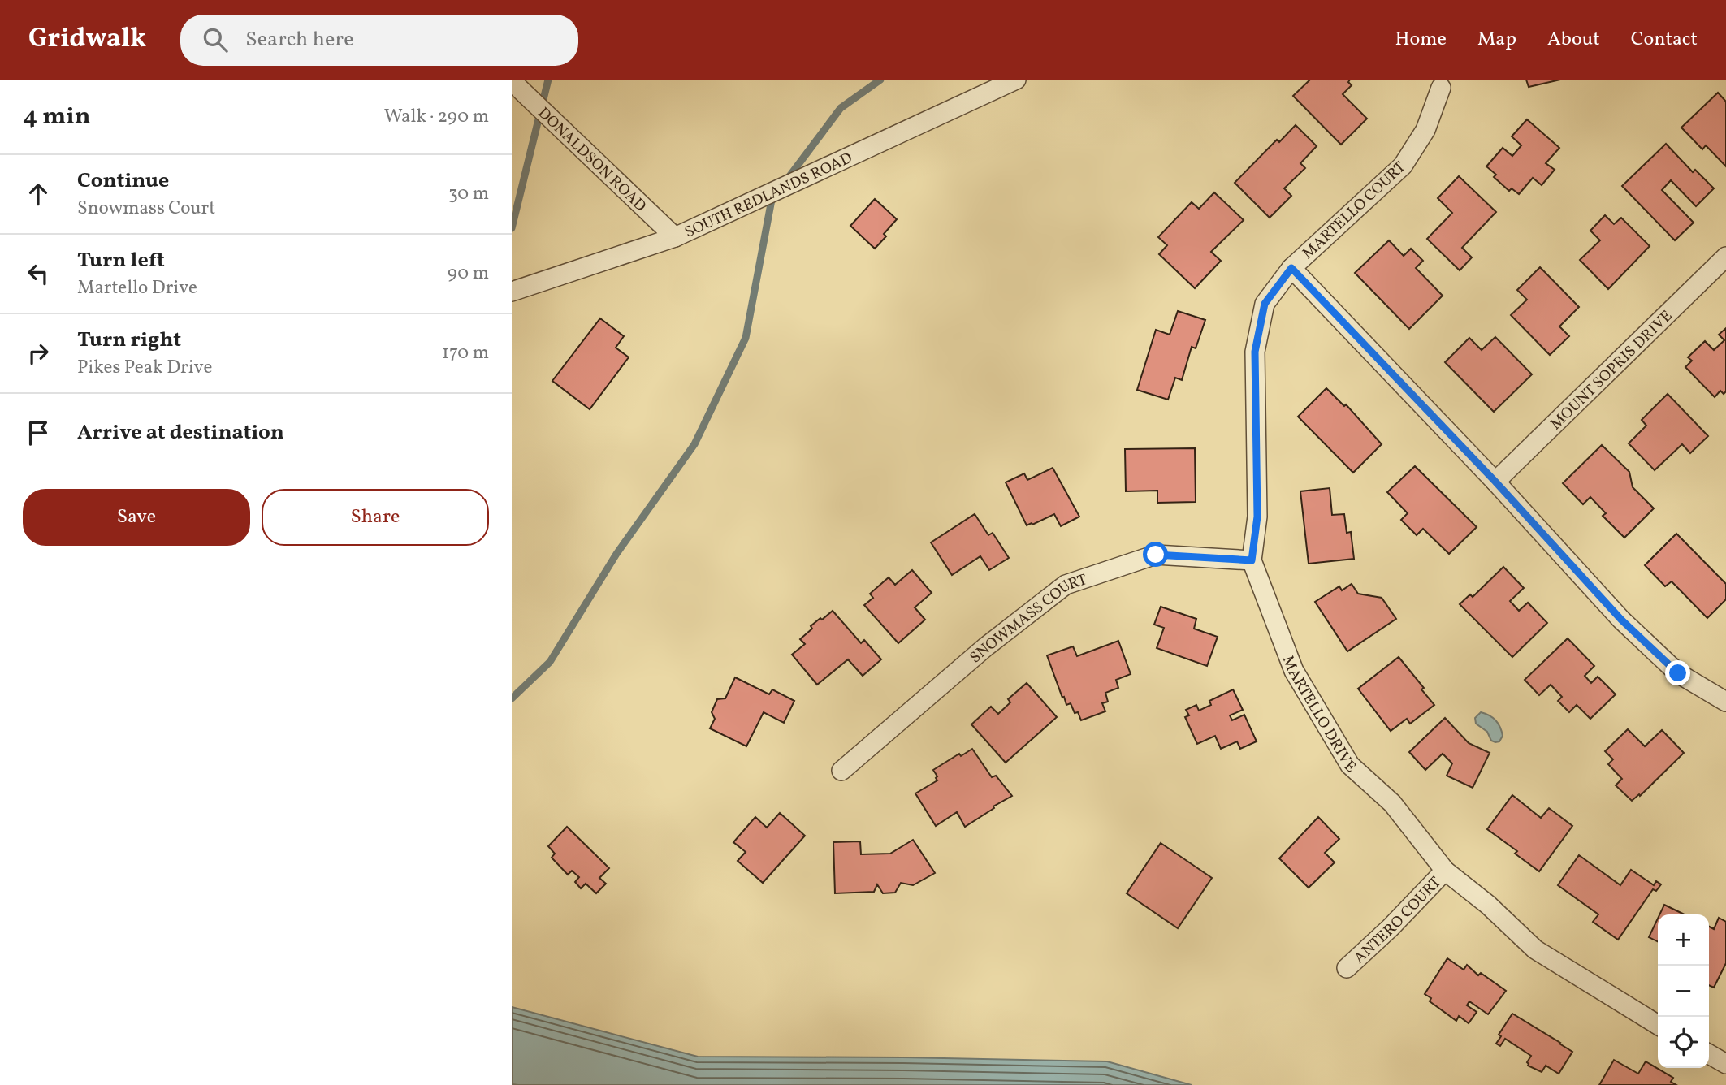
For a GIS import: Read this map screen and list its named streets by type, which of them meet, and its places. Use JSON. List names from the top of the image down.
{
  "streets": {
    "street": [
      "DONALDSON ROAD",
      "SOUTH REDLANDS ROAD",
      "MARTELLO COURT",
      "MOUNT SOPRIS DRIVE",
      "SNOWMASS COURT",
      "MARTELLO DRIVE",
      "ANTERO COURT"
    ]
  },
  "crossings": [
    ["DONALDSON ROAD", "SOUTH REDLANDS ROAD"],
    ["MARTELLO COURT", "MARTELLO DRIVE"],
    ["SNOWMASS COURT", "MARTELLO DRIVE"],
    ["MARTELLO DRIVE", "ANTERO COURT"]
  ],
  "page": {
    "header": "Gridwalk",
    "search": "Search here",
    "nav": [
      "Home",
      "Map",
      "About",
      "Contact"
    ],
    "heading": ["4 min", "Walk · 290 m"],
    "list": [
      ["Continue", "Snowmass Court", "30 m"],
      ["Turn left", "Martello Drive", "90 m"],
      ["Turn right", "Pikes Peak Drive", "170 m"],
      "Arrive at destination"
    ],
    "buttons": ["Save", "Share"],
    "map_buttons": ["+", "−"]
  }
}
